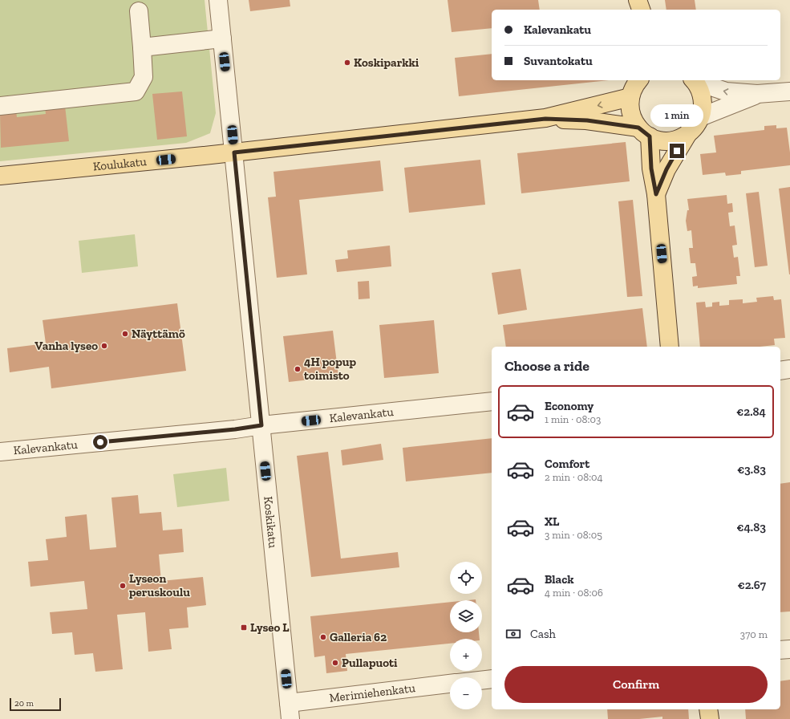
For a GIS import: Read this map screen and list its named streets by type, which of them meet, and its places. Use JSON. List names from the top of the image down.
{
  "streets": {
    "main road": ["Koulukatu"],
    "street": ["Kalevankatu", "Koskikatu", "Merimiehenkatu"]
  },
  "crossings": [
    ["Koulukatu", "Koskikatu"],
    ["Kalevankatu", "Koskikatu"],
    ["Koskikatu", "Merimiehenkatu"]
  ],
  "places": {
    "other": [
      "Koskiparkki",
      "Näyttämö",
      "Vanha lyseo",
      "4H popup toimisto",
      "Lyseon peruskoulu",
      "Galleria 62",
      "Pullapuoti"
    ],
    "transit": ["Lyseo L"]
  },
  "scale_bar": "20 m",
  "page": {
    "banner": ["Kalevankatu", "Suvantokatu"],
    "bubble": "1 min",
    "heading": "Choose a ride",
    "list": [
      {
        "name": "Economy",
        "note": "1 min · 08:03",
        "value": "€2.84"
      },
      {
        "name": "Comfort",
        "note": "2 min · 08:04",
        "value": "€3.83"
      },
      {
        "name": "XL",
        "note": "3 min · 08:05",
        "value": "€4.83"
      },
      {
        "name": "Black",
        "note": "4 min · 08:06",
        "value": "€2.67"
      }
    ],
    "map_buttons": ["+", "−"],
    "pay": ["Cash", "370 m"],
    "buttons": "Confirm",
    "scale": "20 m"
  }
}
